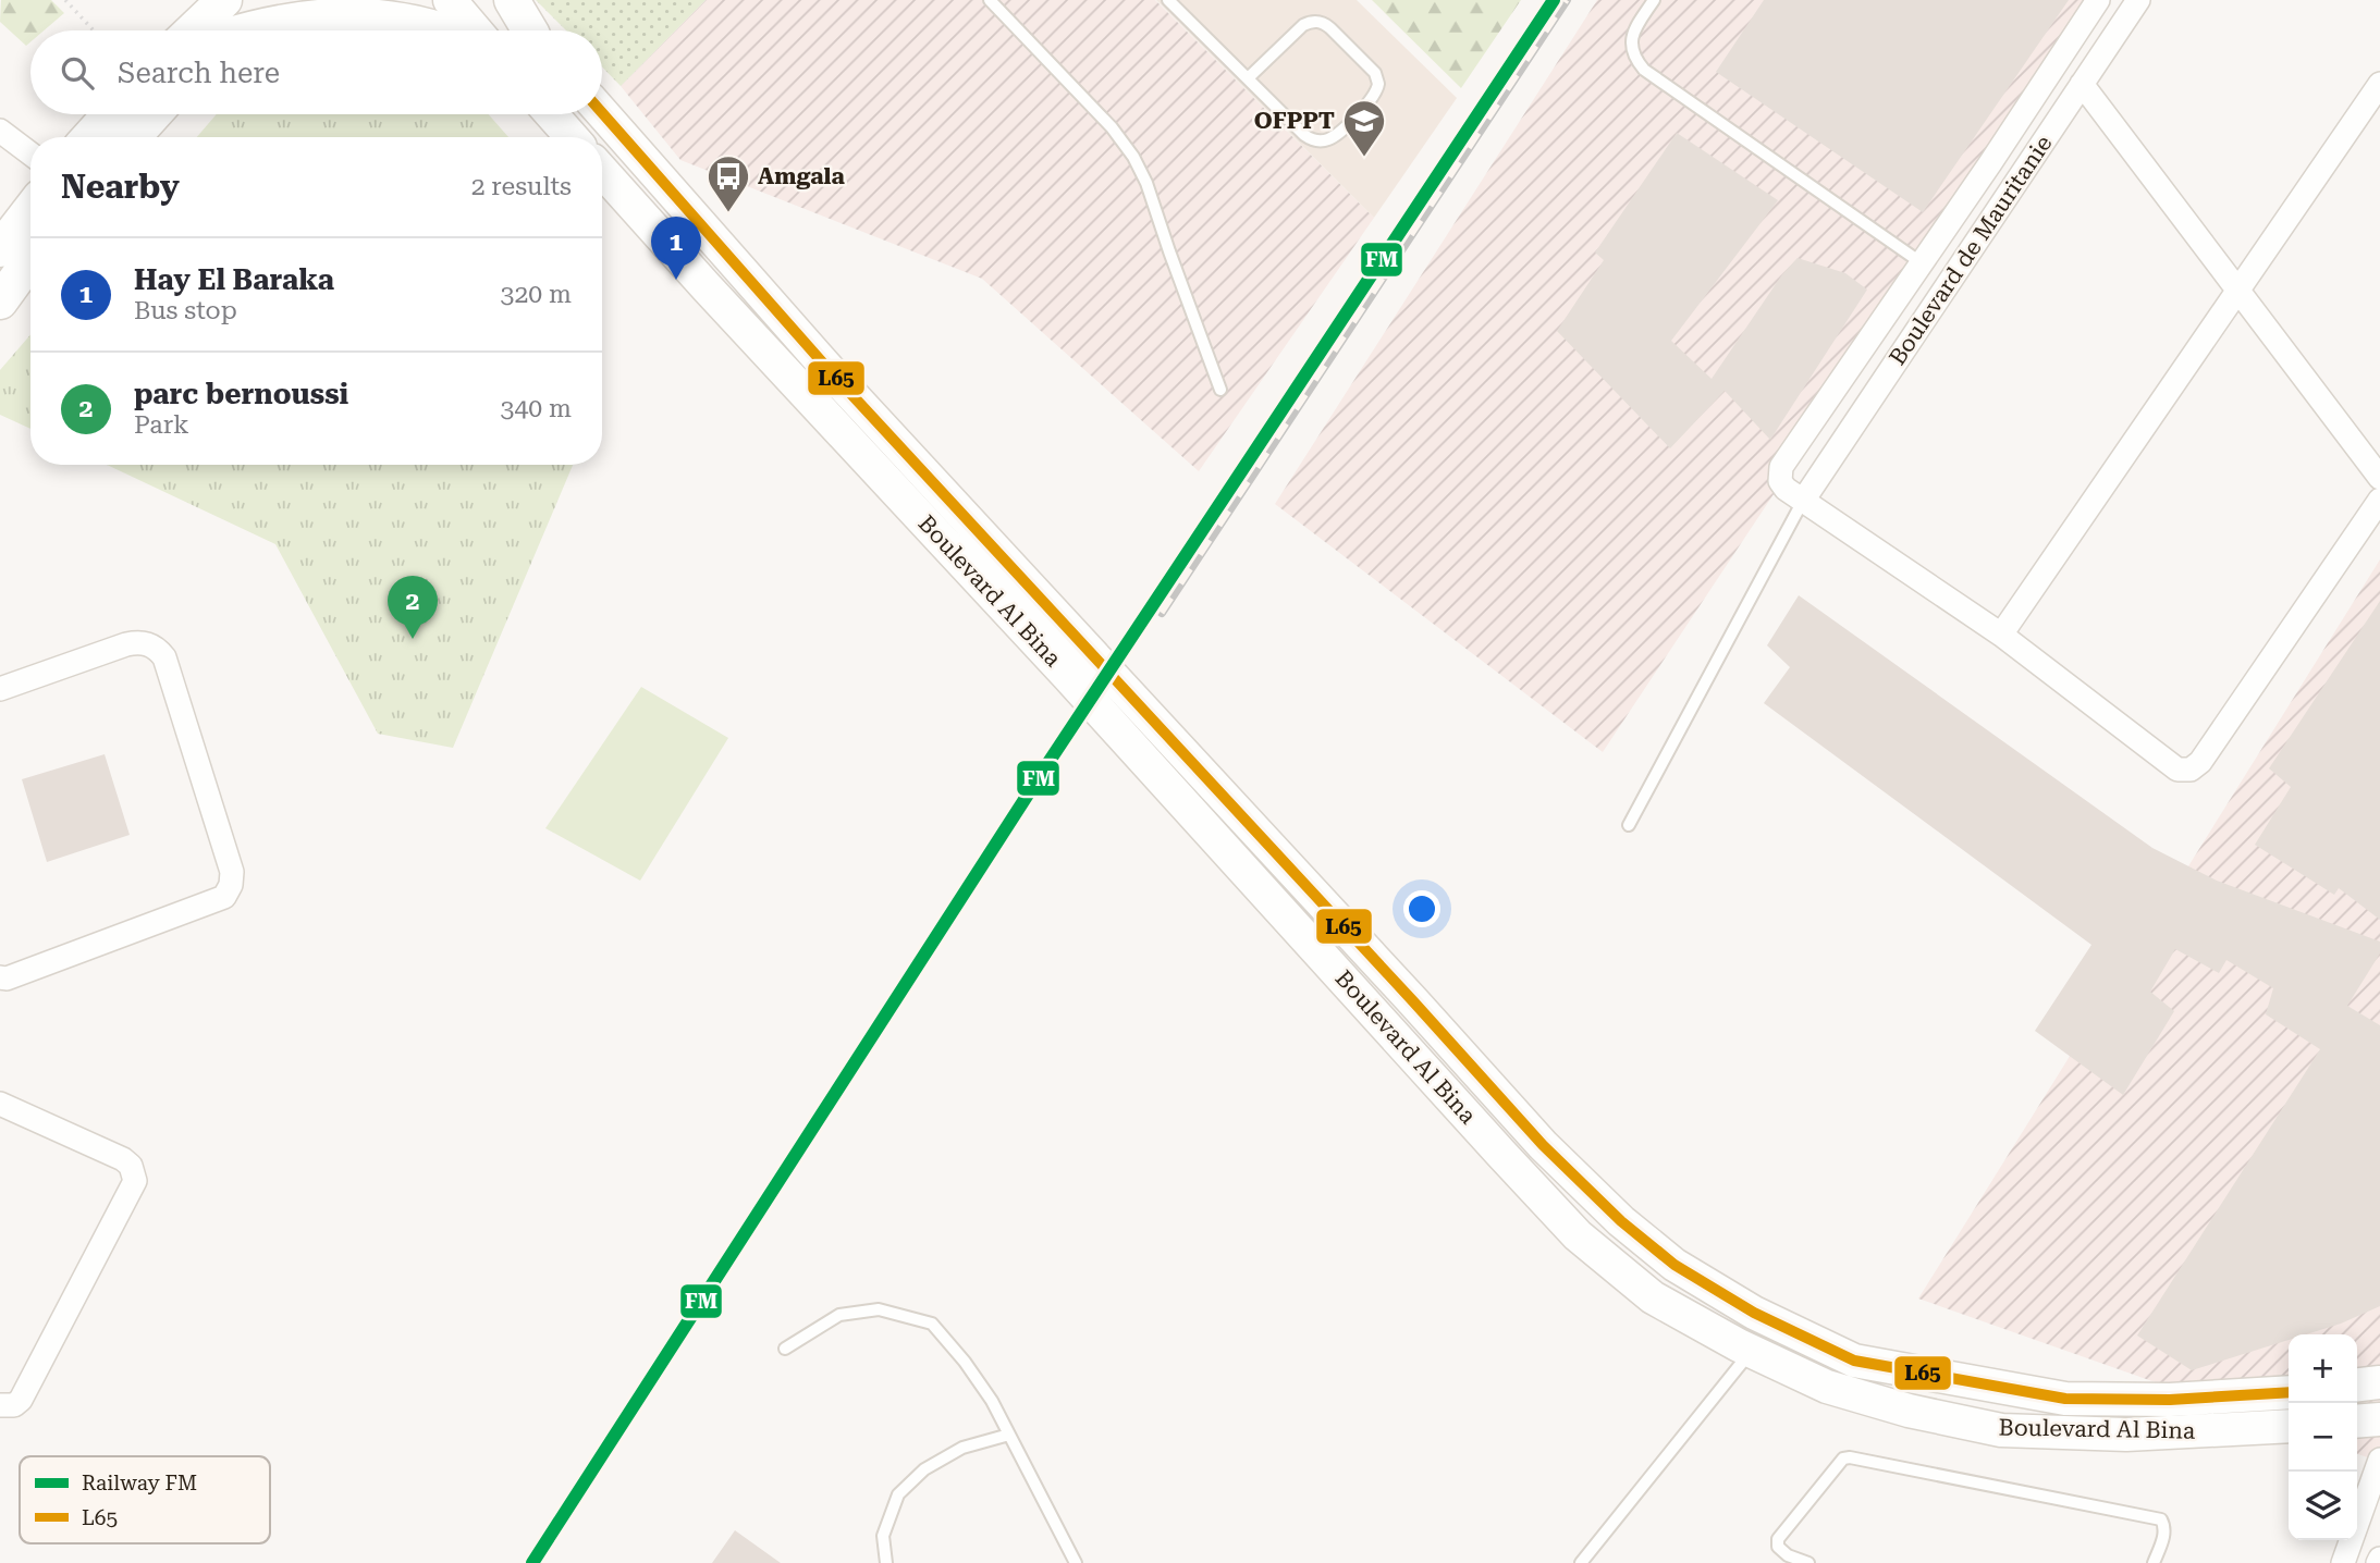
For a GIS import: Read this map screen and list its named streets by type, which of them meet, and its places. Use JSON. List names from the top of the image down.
{
  "streets": {
    "main road": ["Boulevard Al Bina"],
    "street": ["Boulevard de Mauritanie"]
  },
  "places": {
    "school or university": ["OFPPT"],
    "bus stop": ["Amgala"]
  },
  "lines": ["rail line FM", "transit line L65"],
  "legend": ["Railway FM", "L65"],
  "page": {
    "search": "Search here",
    "heading": ["Nearby", "2 results"],
    "pins": ["1", "2"],
    "list": [
      {
        "mark": "1",
        "name": "Hay El Baraka",
        "note": "Bus stop",
        "value": "320 m"
      },
      {
        "mark": "2",
        "name": "parc bernoussi",
        "note": "Park",
        "value": "340 m"
      }
    ],
    "map_buttons": ["+", "−"]
  }
}
